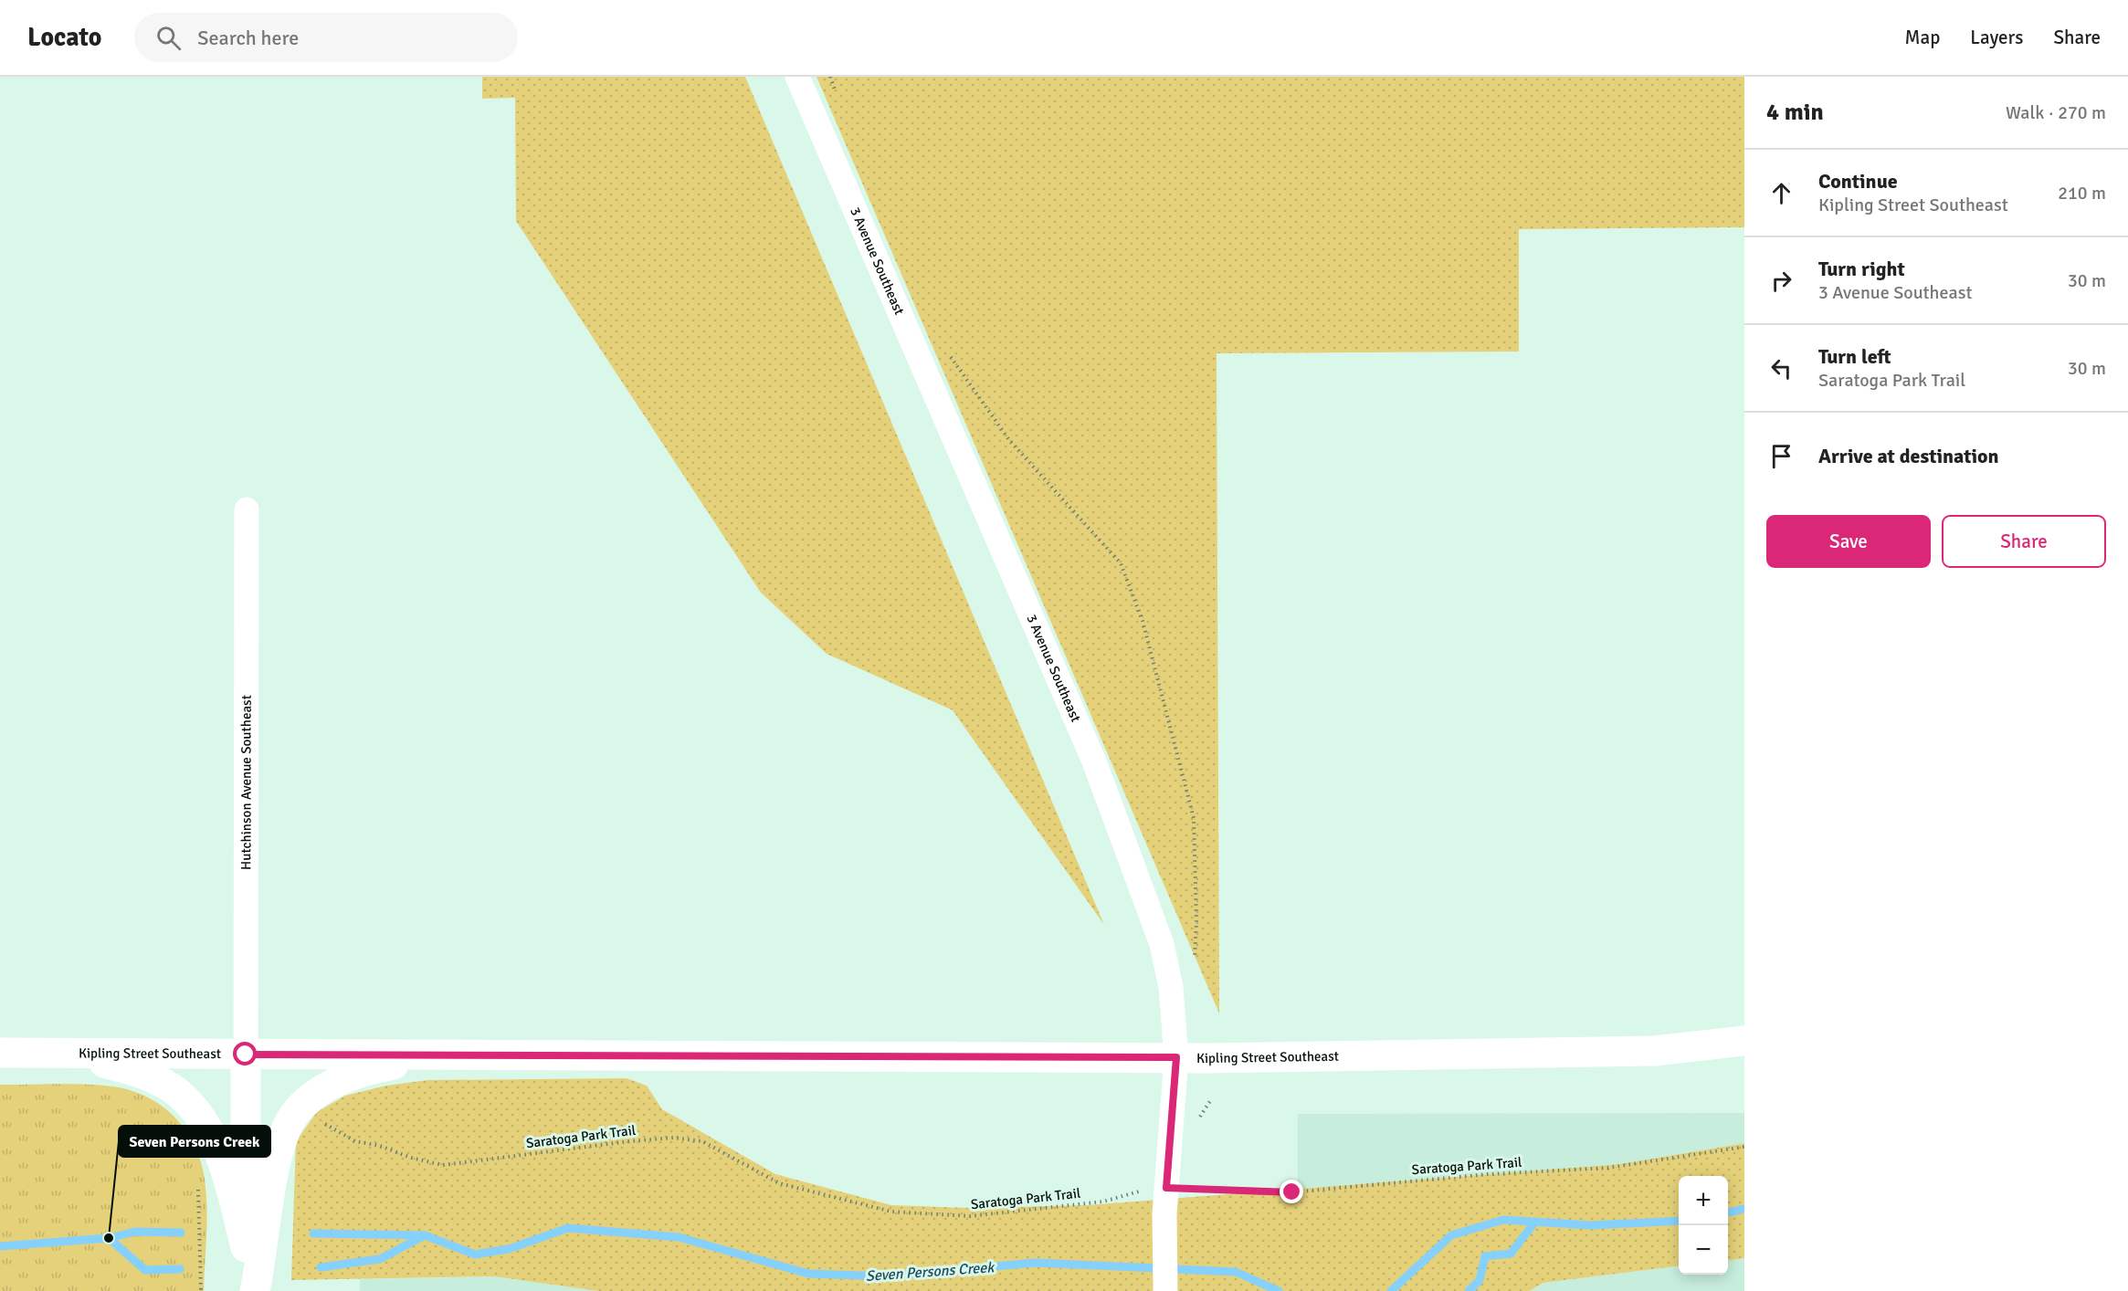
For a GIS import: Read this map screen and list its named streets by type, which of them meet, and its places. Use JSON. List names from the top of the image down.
{
  "streets": {
    "street": ["3 Avenue Southeast", "Hutchinson Avenue Southeast", "Kipling Street Southeast"],
    "path": ["Saratoga Park Trail"]
  },
  "crossings": [
    ["3 Avenue Southeast", "Kipling Street Southeast"],
    ["3 Avenue Southeast", "Saratoga Park Trail"],
    ["Hutchinson Avenue Southeast", "Kipling Street Southeast"]
  ],
  "water": ["Seven Persons Creek"],
  "places": ["Seven Persons Creek"],
  "page": {
    "header": "Locato",
    "search": "Search here",
    "nav": ["Map", "Layers", "Share"],
    "heading": ["4 min", "Walk · 270 m"],
    "list": [
      ["Continue", "Kipling Street Southeast", "210 m"],
      ["Turn right", "3 Avenue Southeast", "30 m"],
      ["Turn left", "Saratoga Park Trail", "30 m"],
      "Arrive at destination"
    ],
    "buttons": ["Save", "Share"],
    "map_buttons": ["+", "−"]
  }
}
